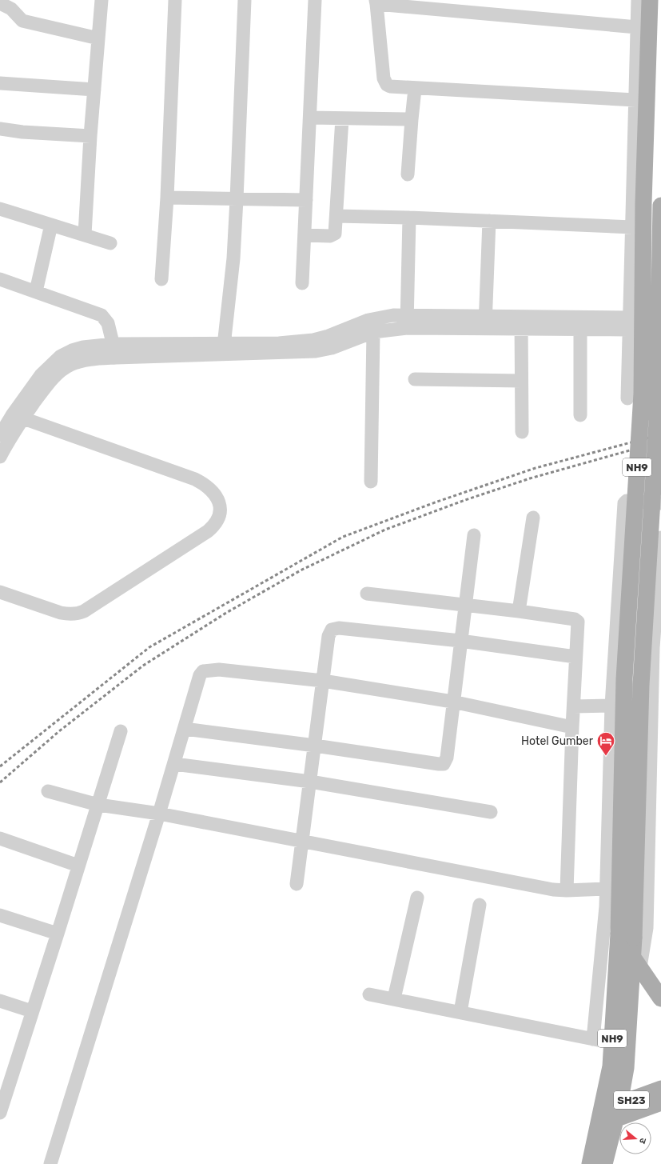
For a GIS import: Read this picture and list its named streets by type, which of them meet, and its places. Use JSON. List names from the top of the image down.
{
  "streets": {
    "main road": ["NH9", "SH23"]
  },
  "crossings": [
    ["NH9", "SH23"]
  ],
  "places": {
    "hotel": ["Hotel Gumber"]
  },
  "north": "right"
}
